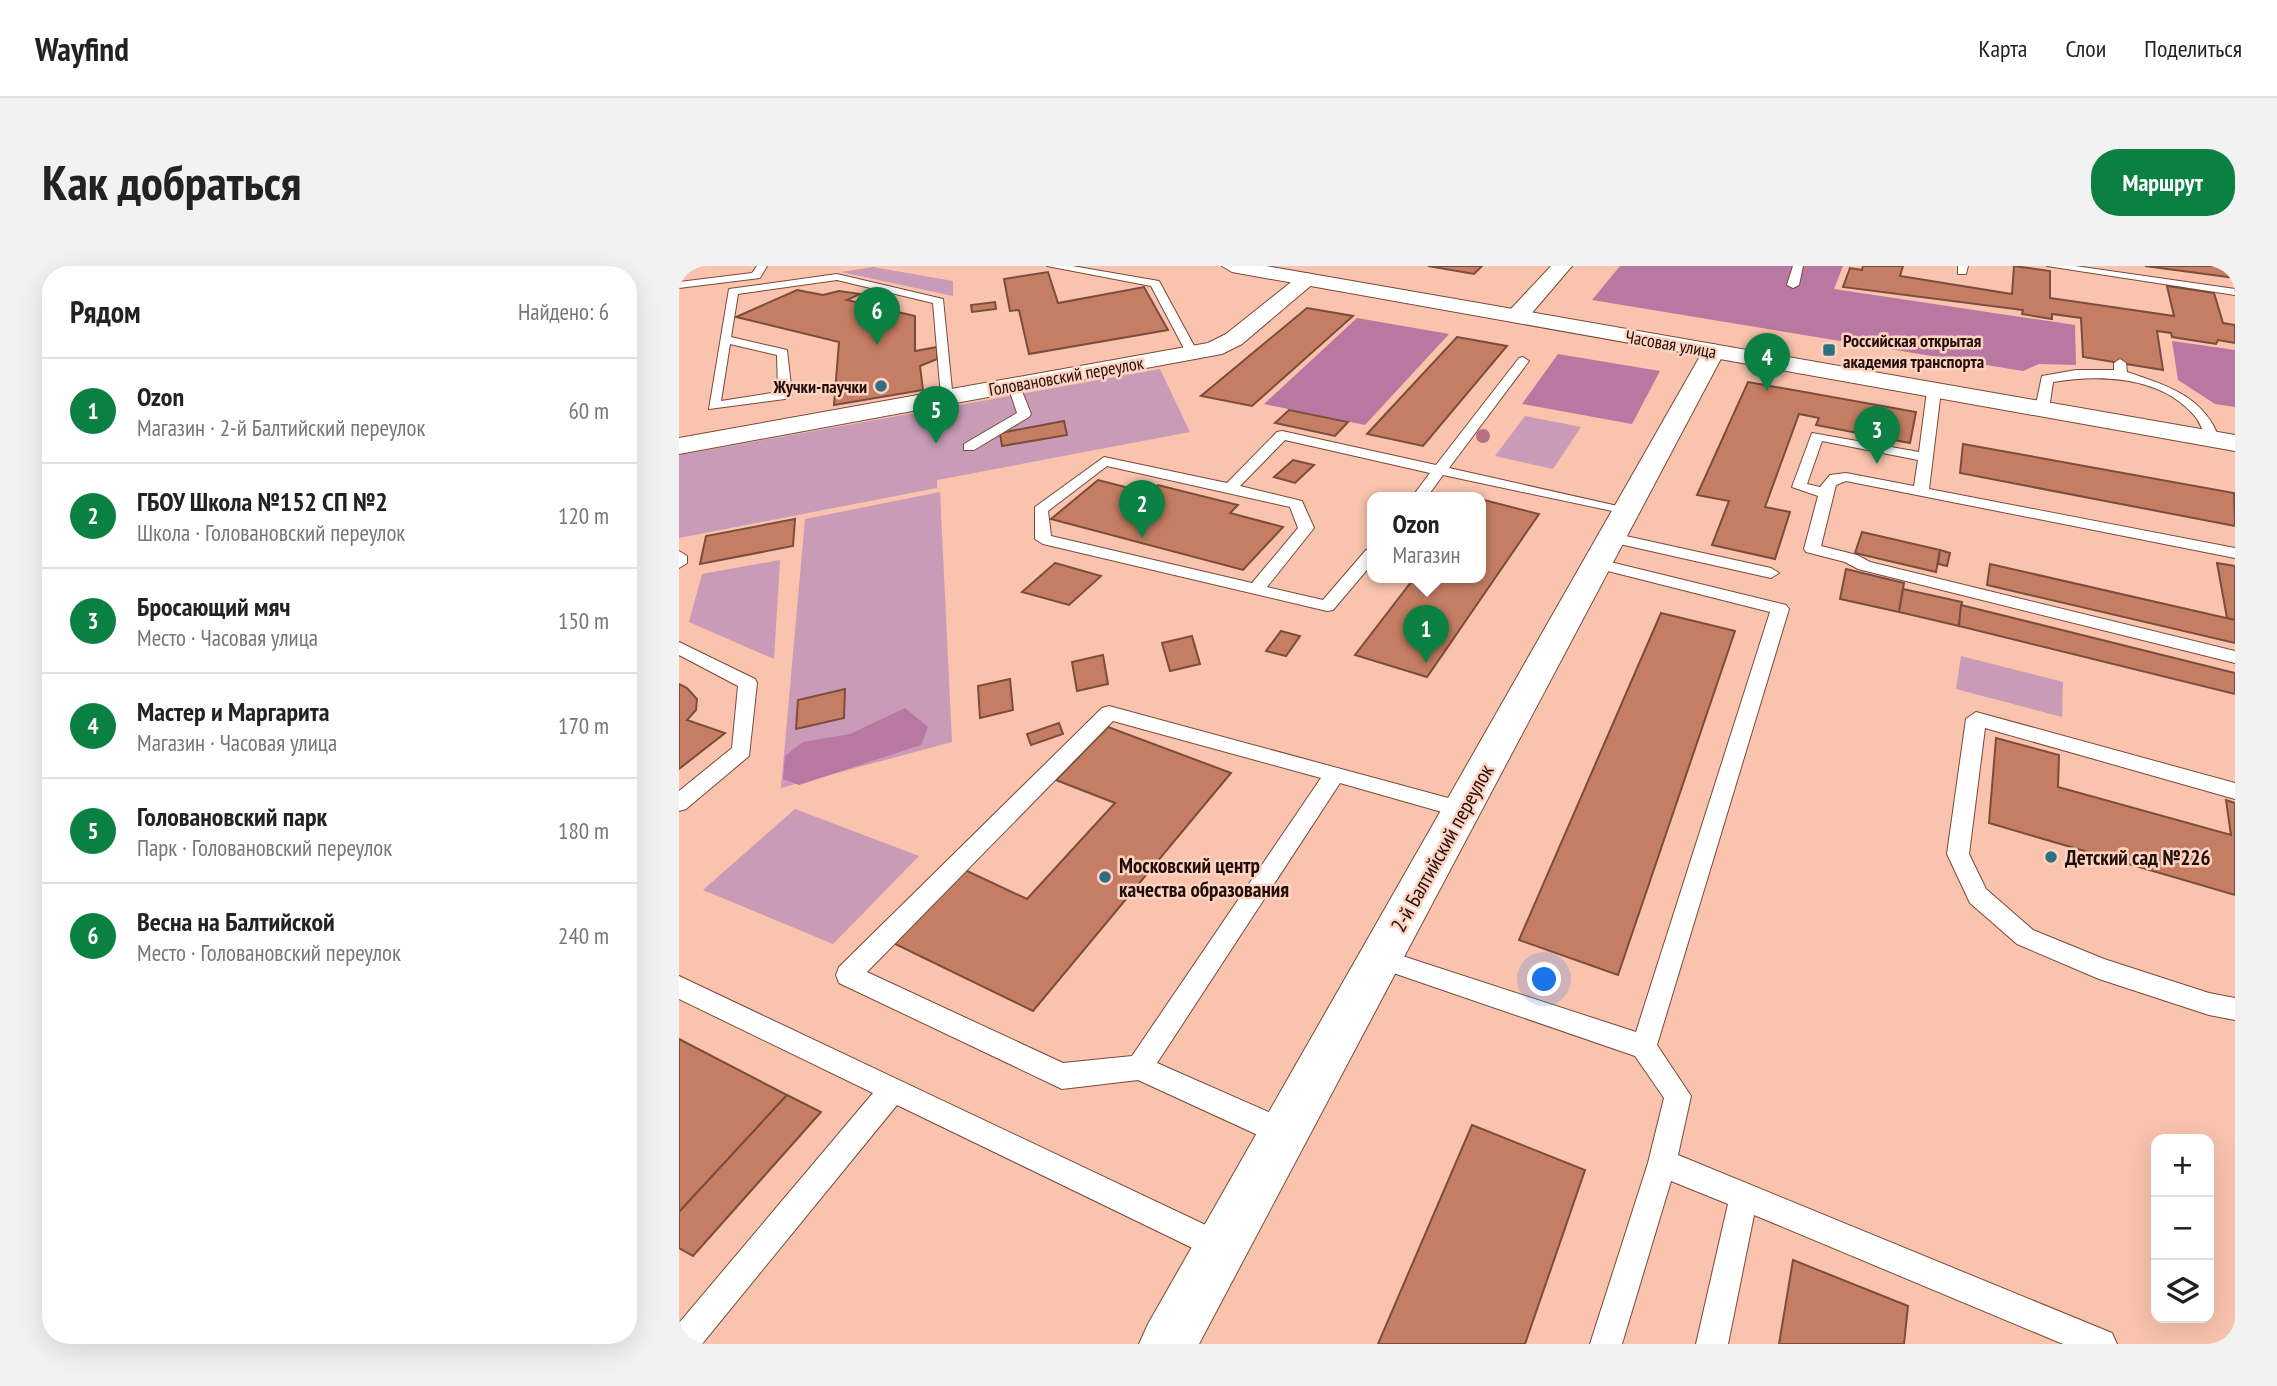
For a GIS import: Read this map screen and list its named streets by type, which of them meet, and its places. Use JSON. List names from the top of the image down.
{
  "streets": {
    "street": ["Часовая улица", "Головановский переулок", "2-й Балтийский переулок"]
  },
  "crossings": [
    ["Часовая улица", "Головановский переулок"],
    ["Часовая улица", "2-й Балтийский переулок"]
  ],
  "places": {
    "transit": ["Российская открытая академия транспорта"],
    "other": ["Жучки-паучки", "Детский сад №226", "Московский центр качества образования"]
  },
  "page": {
    "header": "Wayfind",
    "nav": ["Карта", "Слои", "Поделиться"],
    "buttons": "Маршрут",
    "title": "Как добраться",
    "heading": ["Рядом", "Найдено: 6"],
    "pins": [
      "6",
      "4",
      "5",
      "3",
      "2",
      "1"
    ],
    "list": [
      {
        "mark": "1",
        "name": "Ozon",
        "note": "Магазин · 2-й Балтийский переулок",
        "value": "60 m"
      },
      {
        "mark": "2",
        "name": "ГБОУ Школа №152 СП №2",
        "note": "Школа · Головановский переулок",
        "value": "120 m"
      },
      {
        "mark": "3",
        "name": "Бросающий мяч",
        "note": "Место · Часовая улица",
        "value": "150 m"
      },
      {
        "mark": "4",
        "name": "Мастер и Маргарита",
        "note": "Магазин · Часовая улица",
        "value": "170 m"
      },
      {
        "mark": "5",
        "name": "Головановский парк",
        "note": "Парк · Головановский переулок",
        "value": "180 m"
      },
      {
        "mark": "6",
        "name": "Весна на Балтийской",
        "note": "Место · Головановский переулок",
        "value": "240 m"
      }
    ],
    "popup": ["Ozon", "Магазин"],
    "map_buttons": ["+", "−"]
  }
}
